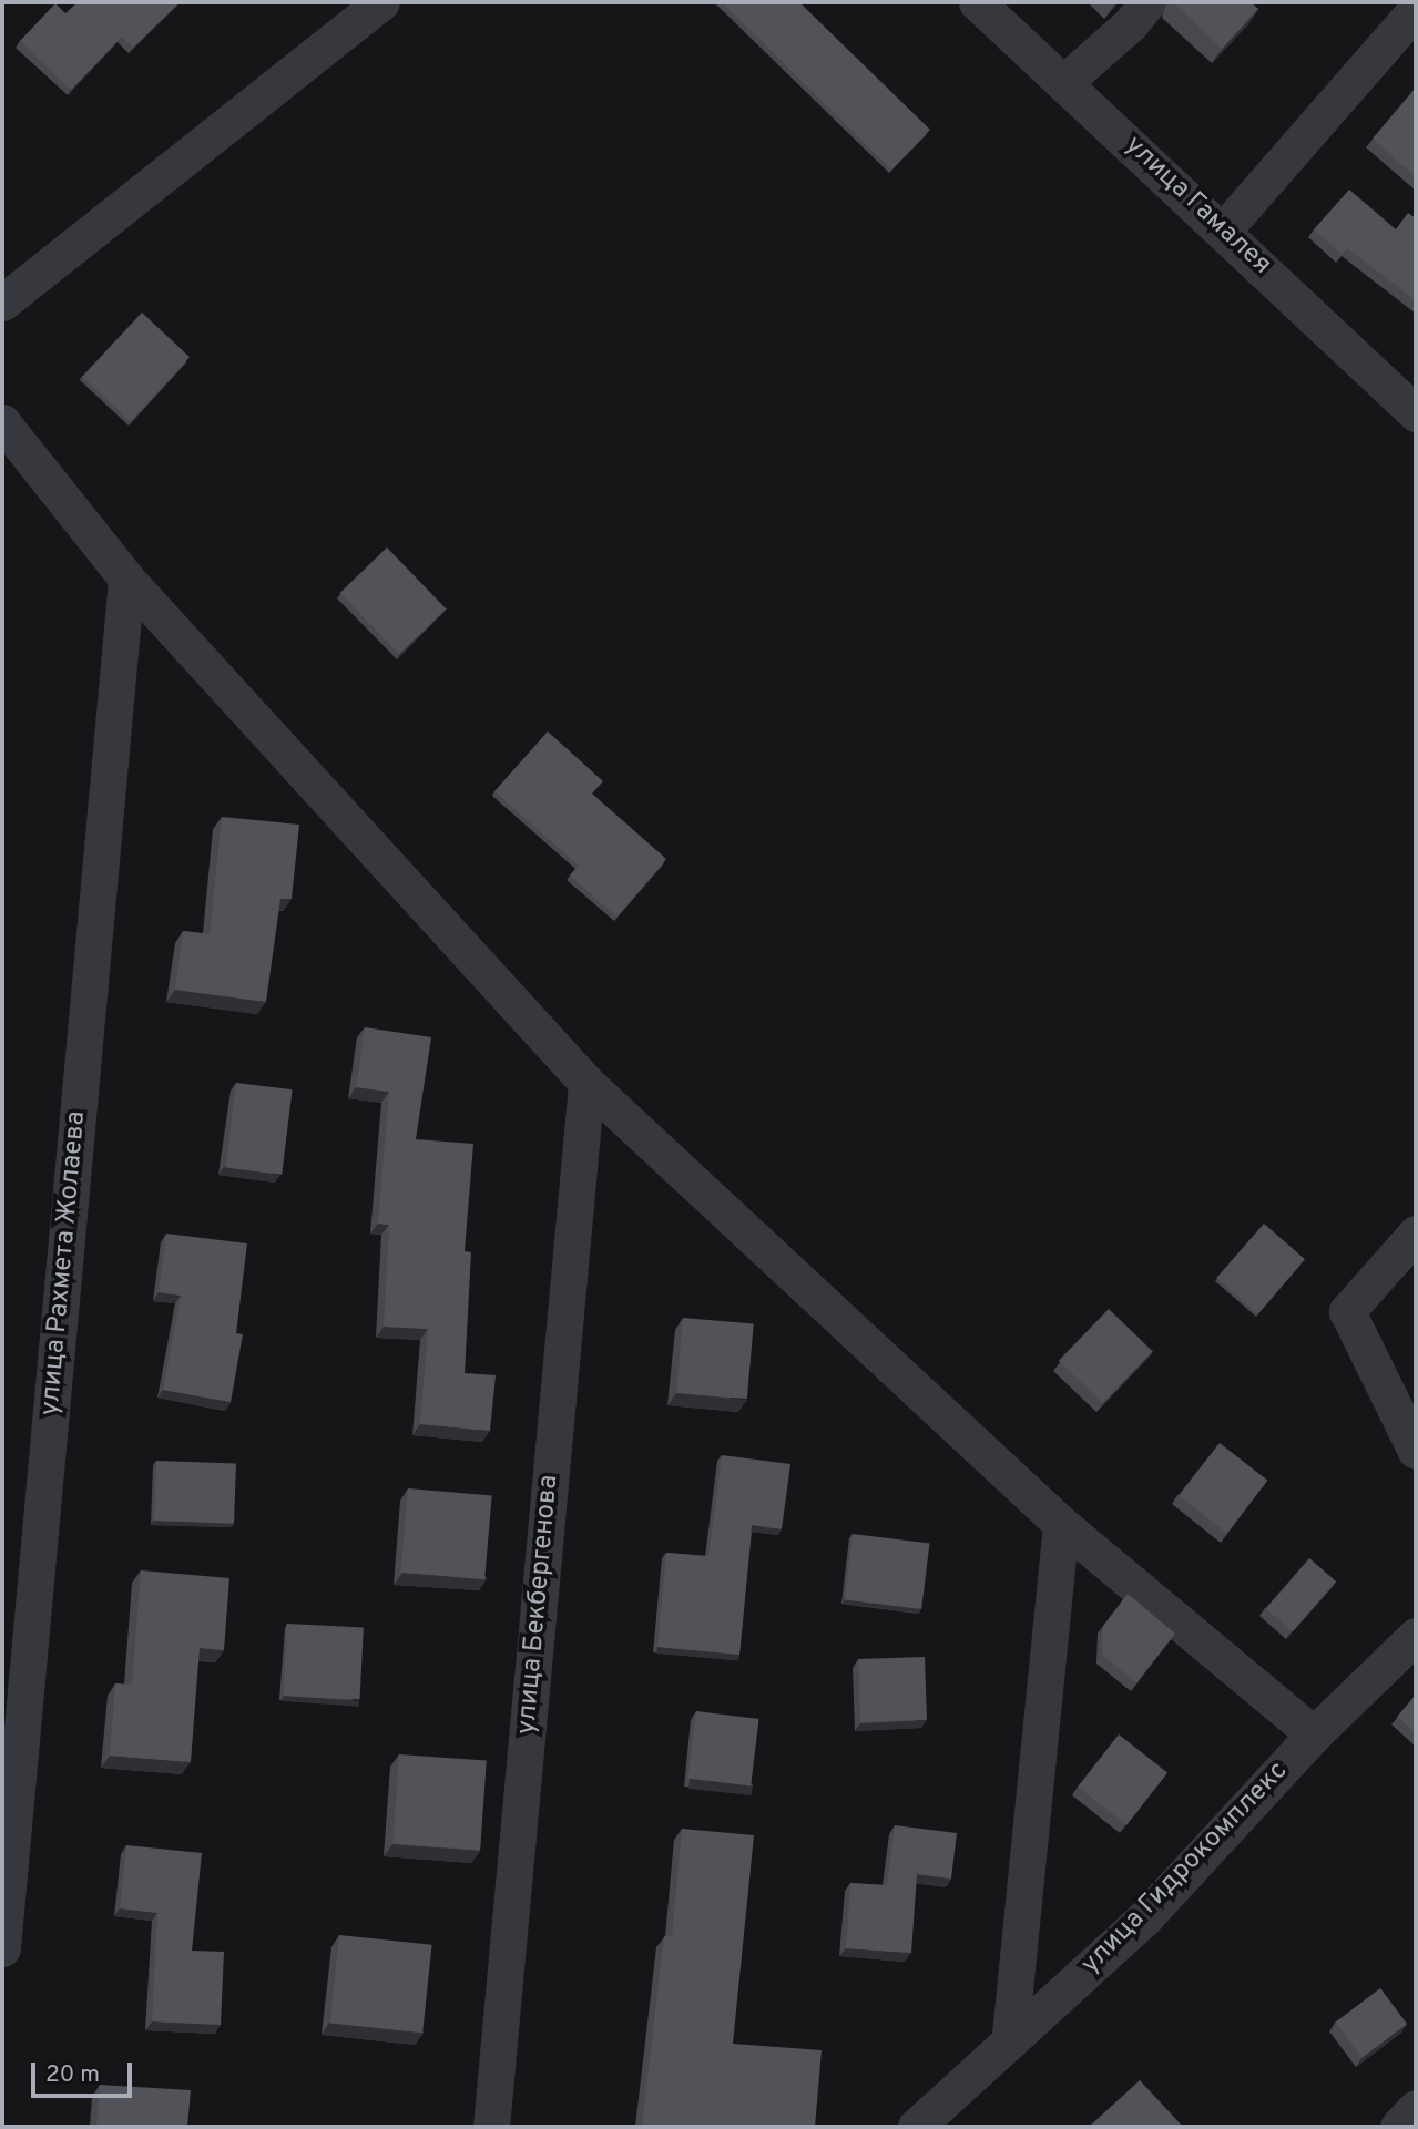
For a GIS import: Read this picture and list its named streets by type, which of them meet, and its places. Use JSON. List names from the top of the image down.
{
  "streets": {
    "street": [
      "улица Гамалея",
      "улица Рахмета Жолаева",
      "улица Бекбергенова",
      "улица Гидрокомплекс"
    ]
  },
  "scale_bar": "20 m"
}
